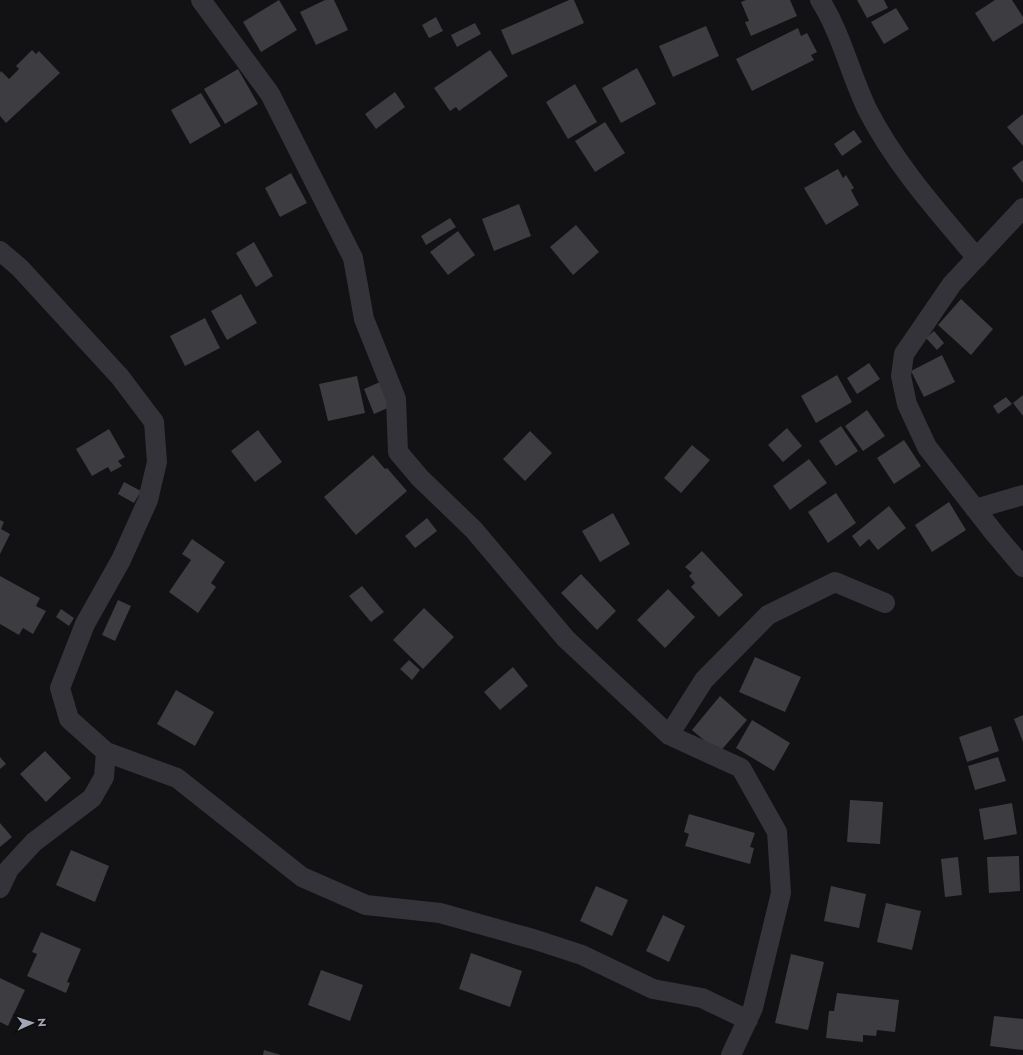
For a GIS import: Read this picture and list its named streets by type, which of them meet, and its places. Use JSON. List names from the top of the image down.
{
  "north": "right"
}
